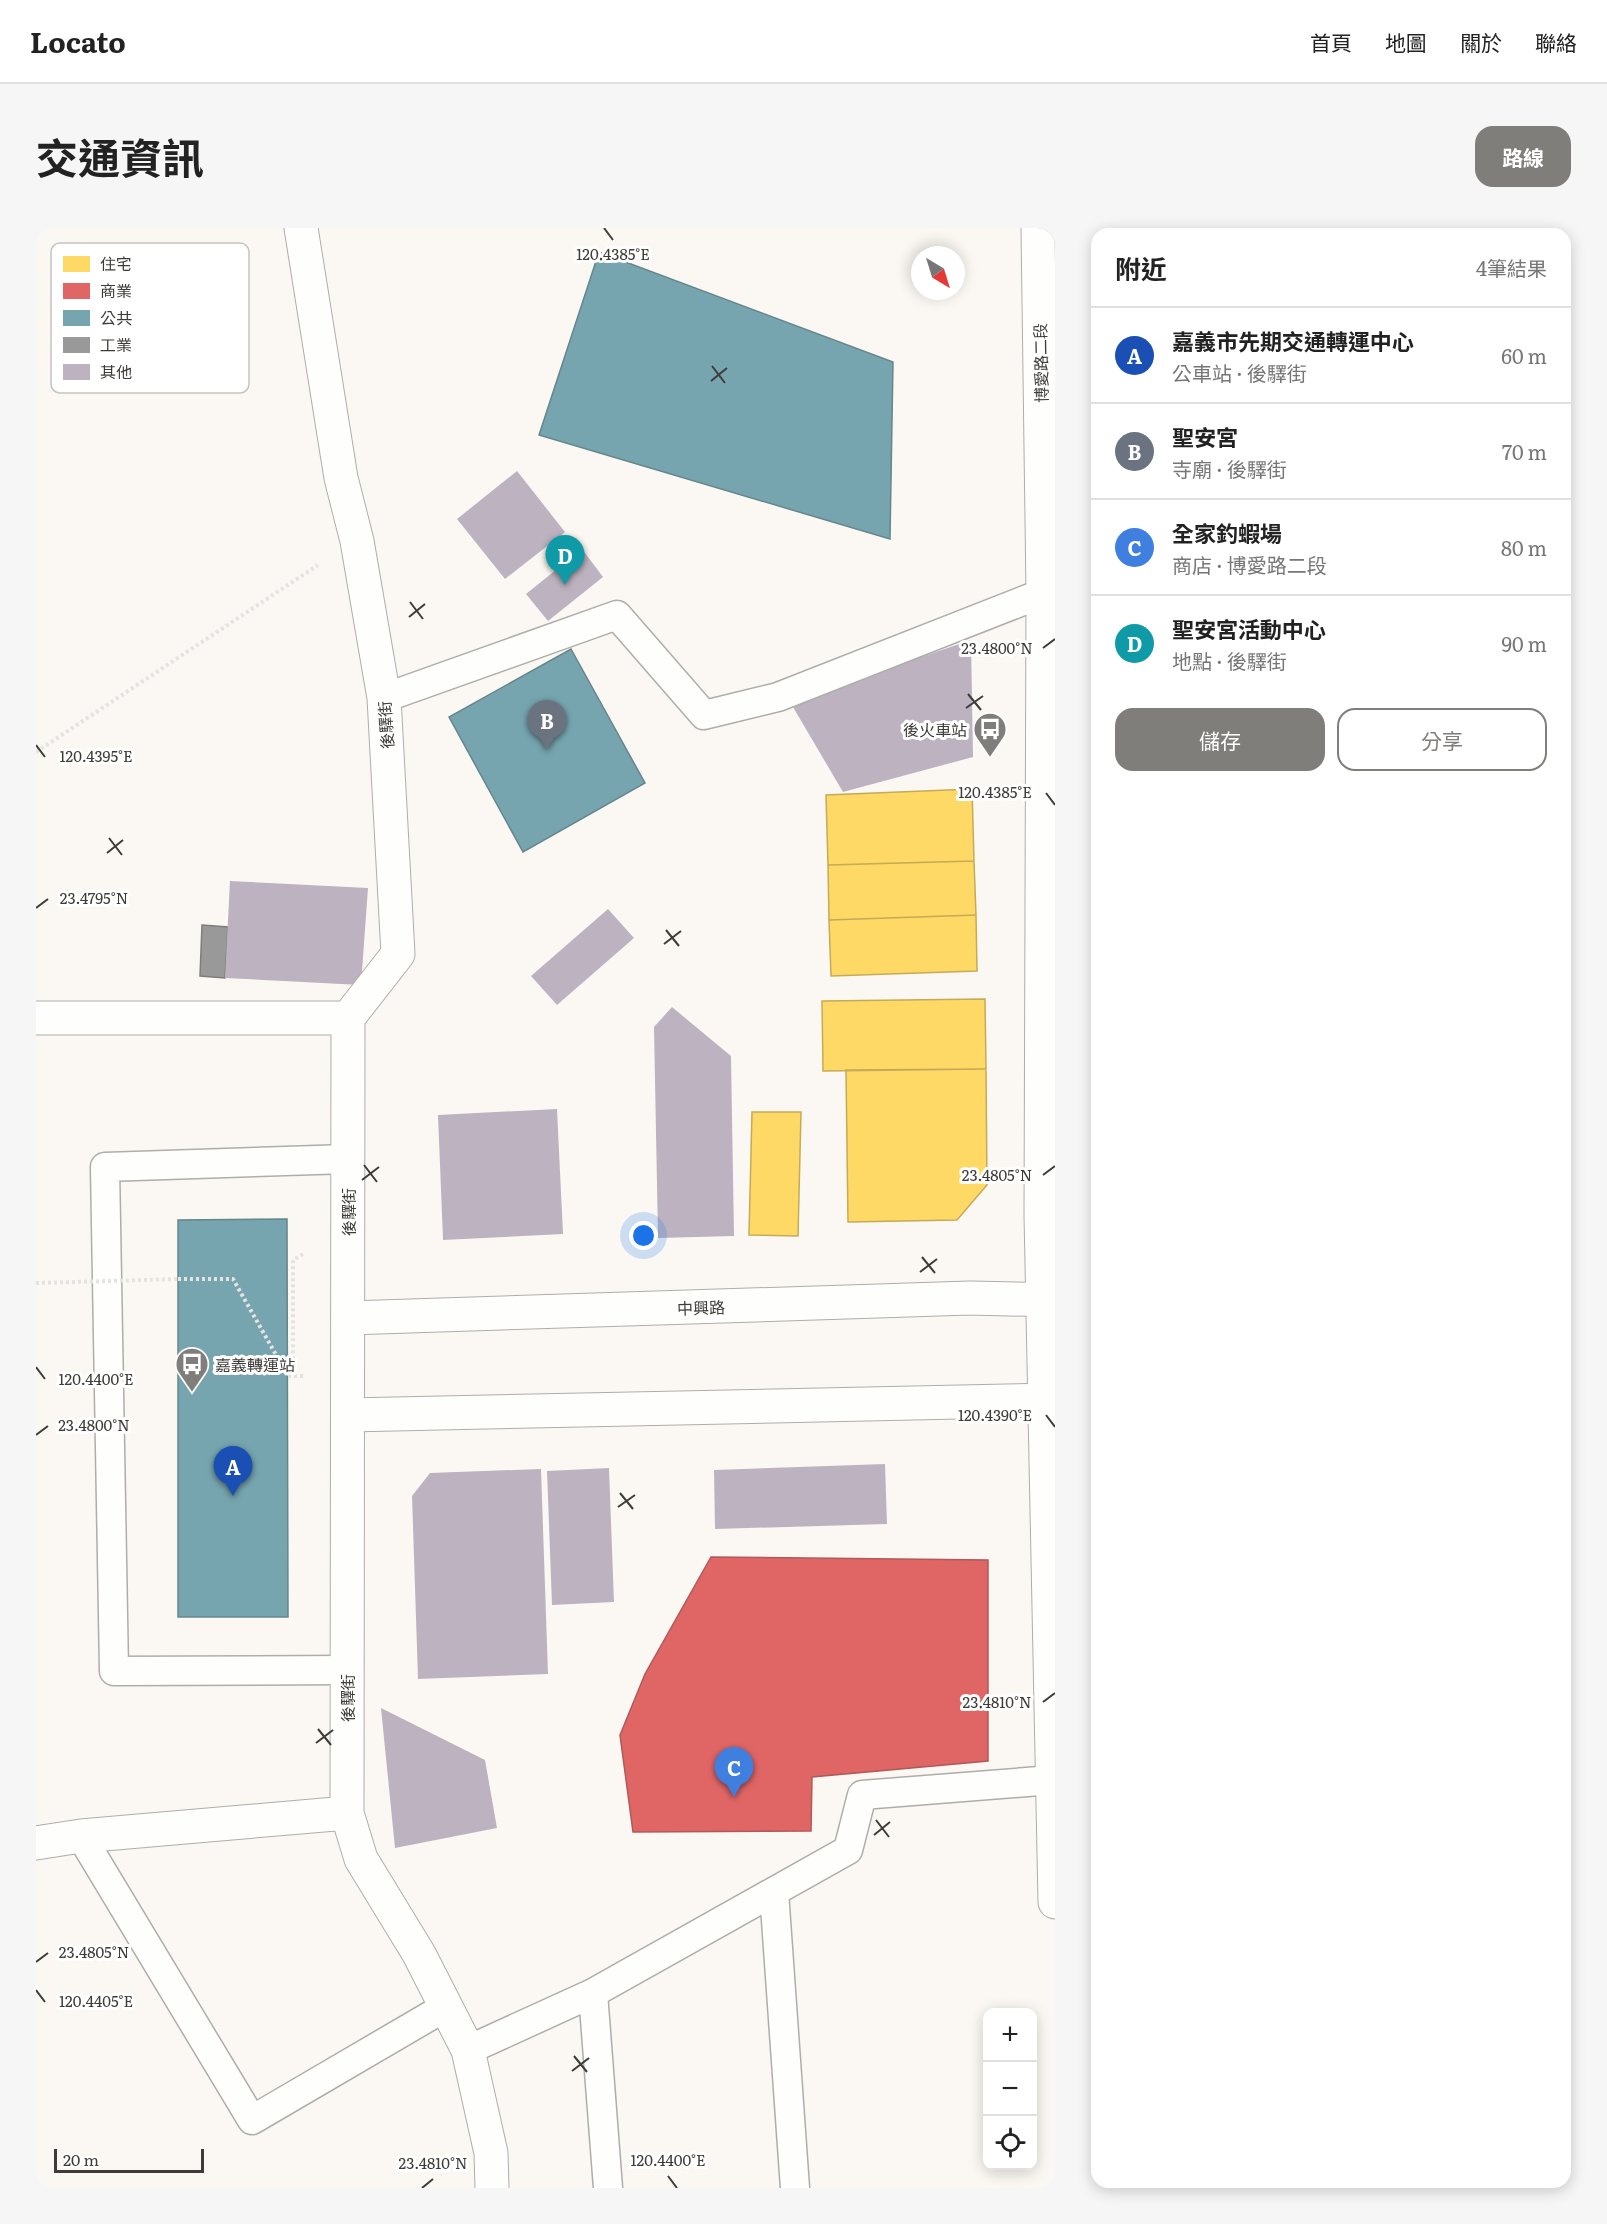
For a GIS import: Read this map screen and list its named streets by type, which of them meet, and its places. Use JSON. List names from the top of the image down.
{
  "streets": {
    "street": ["博愛路二段", "後驛街", "中興路"]
  },
  "crossings": [
    ["博愛路二段", "中興路"],
    ["後驛街", "中興路"]
  ],
  "places": {
    "bus stop": ["後火車站", "嘉義轉運站"]
  },
  "legend": [
    "住宅",
    "商業",
    "公共",
    "工業",
    "其他"
  ],
  "scale_bar": "20 m",
  "north": "bottom right",
  "page": {
    "header": "Locato",
    "nav": [
      "首頁",
      "地圖",
      "關於",
      "聯絡"
    ],
    "title": "交通資訊",
    "buttons": [
      "路線",
      ["儲存", "分享"]
    ],
    "heading": ["附近", "4筆結果"],
    "list": [
      {
        "mark": "A",
        "name": "嘉義市先期交通轉運中心",
        "note": "公車站 · 後驛街",
        "value": "60 m"
      },
      {
        "mark": "B",
        "name": "聖安宮",
        "note": "寺廟 · 後驛街",
        "value": "70 m"
      },
      {
        "mark": "C",
        "name": "全家釣蝦場",
        "note": "商店 · 博愛路二段",
        "value": "80 m"
      },
      {
        "mark": "D",
        "name": "聖安宮活動中心",
        "note": "地點 · 後驛街",
        "value": "90 m"
      }
    ],
    "pins": [
      "D",
      "B",
      "A",
      "C"
    ],
    "map_buttons": ["+", "−"],
    "scale": "20 m"
  },
  "coordinates": [
    "120.4385°E",
    "23.4800°N",
    "120.4395°E",
    "23.4795°N",
    "23.4805°N",
    "120.4400°E",
    "120.4390°E",
    "23.4810°N",
    "120.4405°E"
  ]
}
